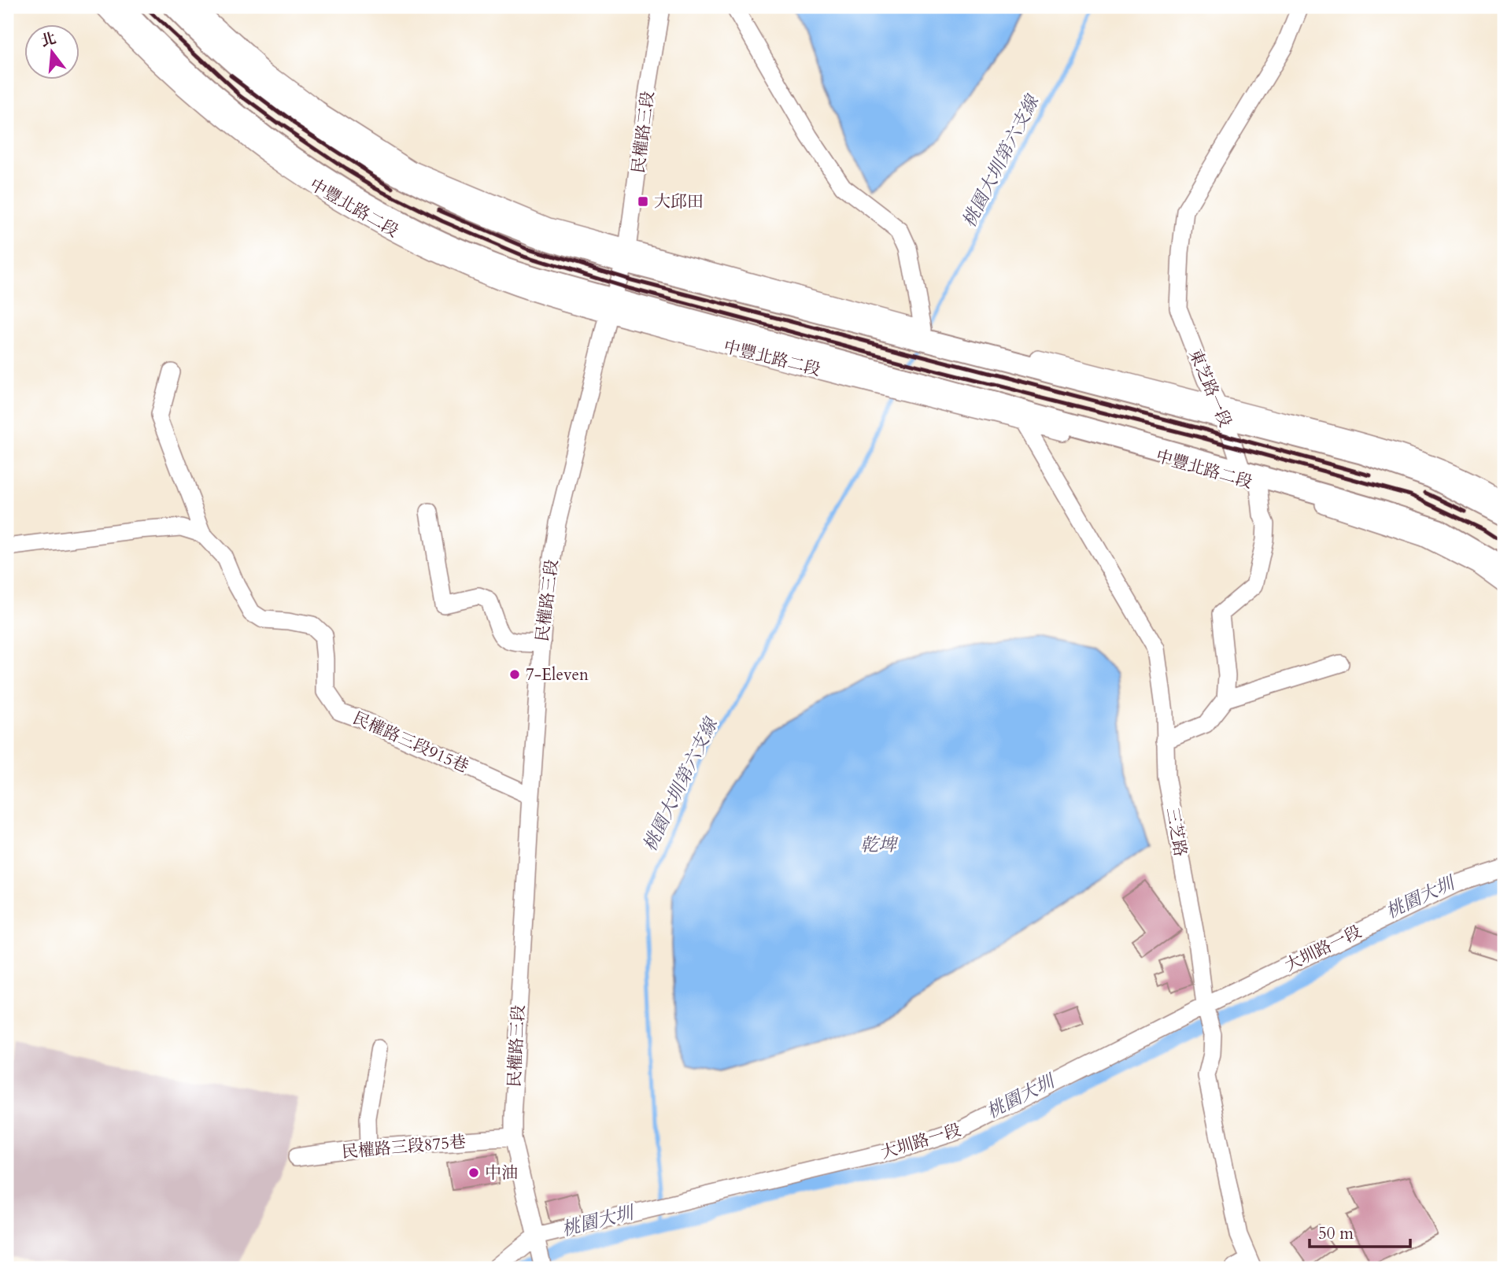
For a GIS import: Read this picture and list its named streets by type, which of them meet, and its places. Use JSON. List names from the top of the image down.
{
  "streets": {
    "main road": ["中豐北路二段"],
    "street": [
      "民權路三段",
      "東芝路一段",
      "民權路三段915巷",
      "三芝路",
      "大圳路一段",
      "民權路三段875巷"
    ]
  },
  "crossings": [
    ["民權路三段", "中豐北路二段"],
    ["民權路三段", "民權路三段915巷"],
    ["民權路三段", "大圳路一段"],
    ["民權路三段", "民權路三段875巷"],
    ["中豐北路二段", "東芝路一段"],
    ["中豐北路二段", "三芝路"],
    ["三芝路", "大圳路一段"]
  ],
  "water": ["桃園大圳第六支線", "乾埤", "桃園大圳"],
  "places": {
    "transit": ["大邱田"],
    "other": ["7-Eleven", "中油"]
  },
  "scale_bar": "50 m",
  "north": "top"
}
